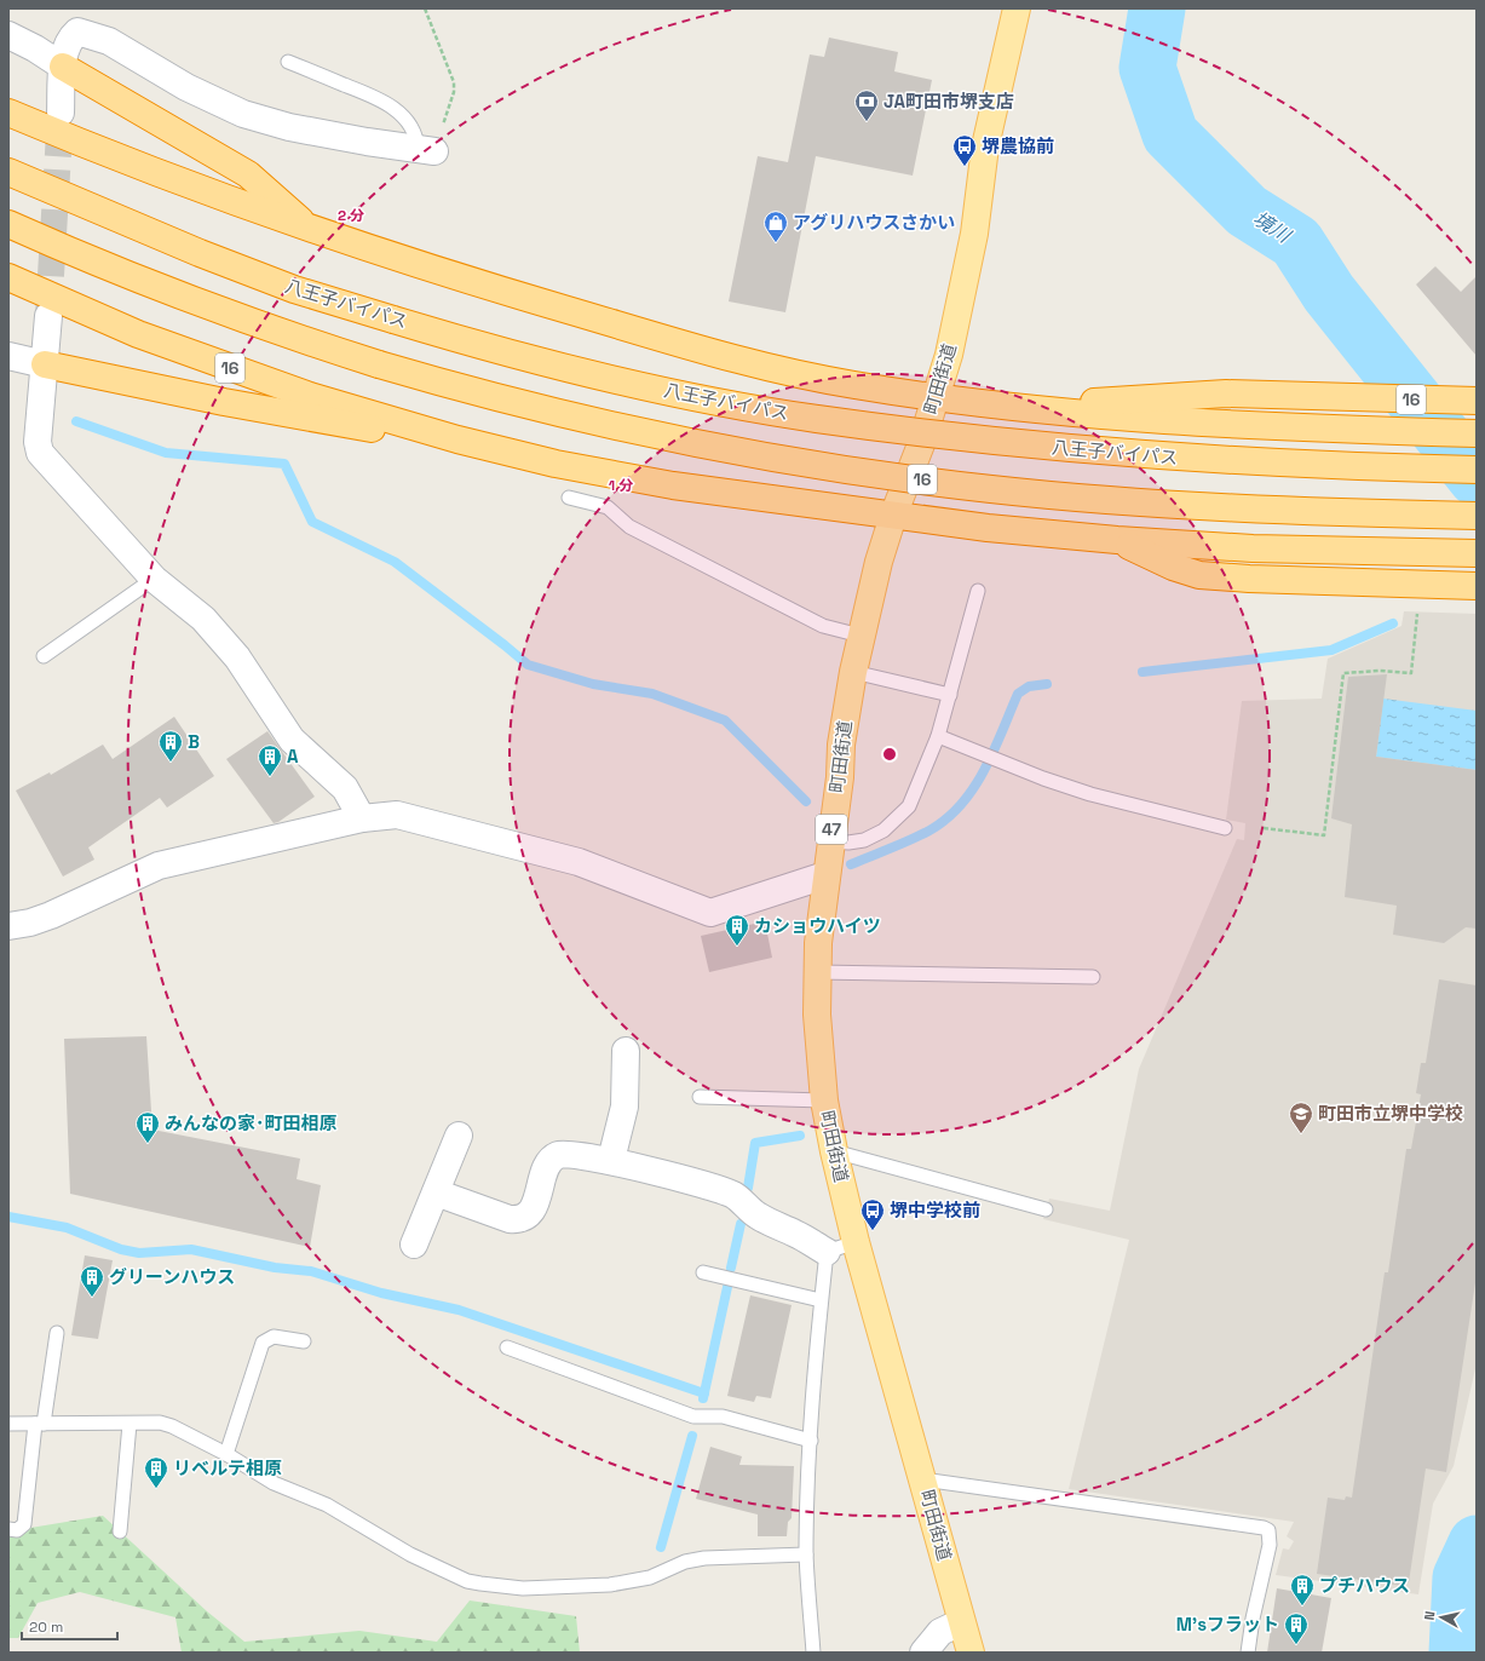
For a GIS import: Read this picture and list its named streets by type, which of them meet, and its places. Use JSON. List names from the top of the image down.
{
  "streets": {
    "highway": ["八王子バイパス", "16"],
    "main road": ["町田街道", "47"]
  },
  "crossings": [
    ["16", "町田街道"]
  ],
  "water": ["境川"],
  "places": {
    "bank": ["JA町田市堺支店"],
    "bus stop": ["堺農協前", "堺中学校前"],
    "shop": ["アグリハウスさかい"],
    "building": [
      "B",
      "A",
      "カショウハイツ",
      "みんなの家･町田相原",
      "グリーンハウス",
      "リベルテ相原",
      "プチハウス",
      "M'sフラット"
    ],
    "school or university": ["町田市立堺中学校"]
  },
  "scale_bar": "20 m",
  "north": "left",
  "rings": ["2 分", "1 分"]
}
